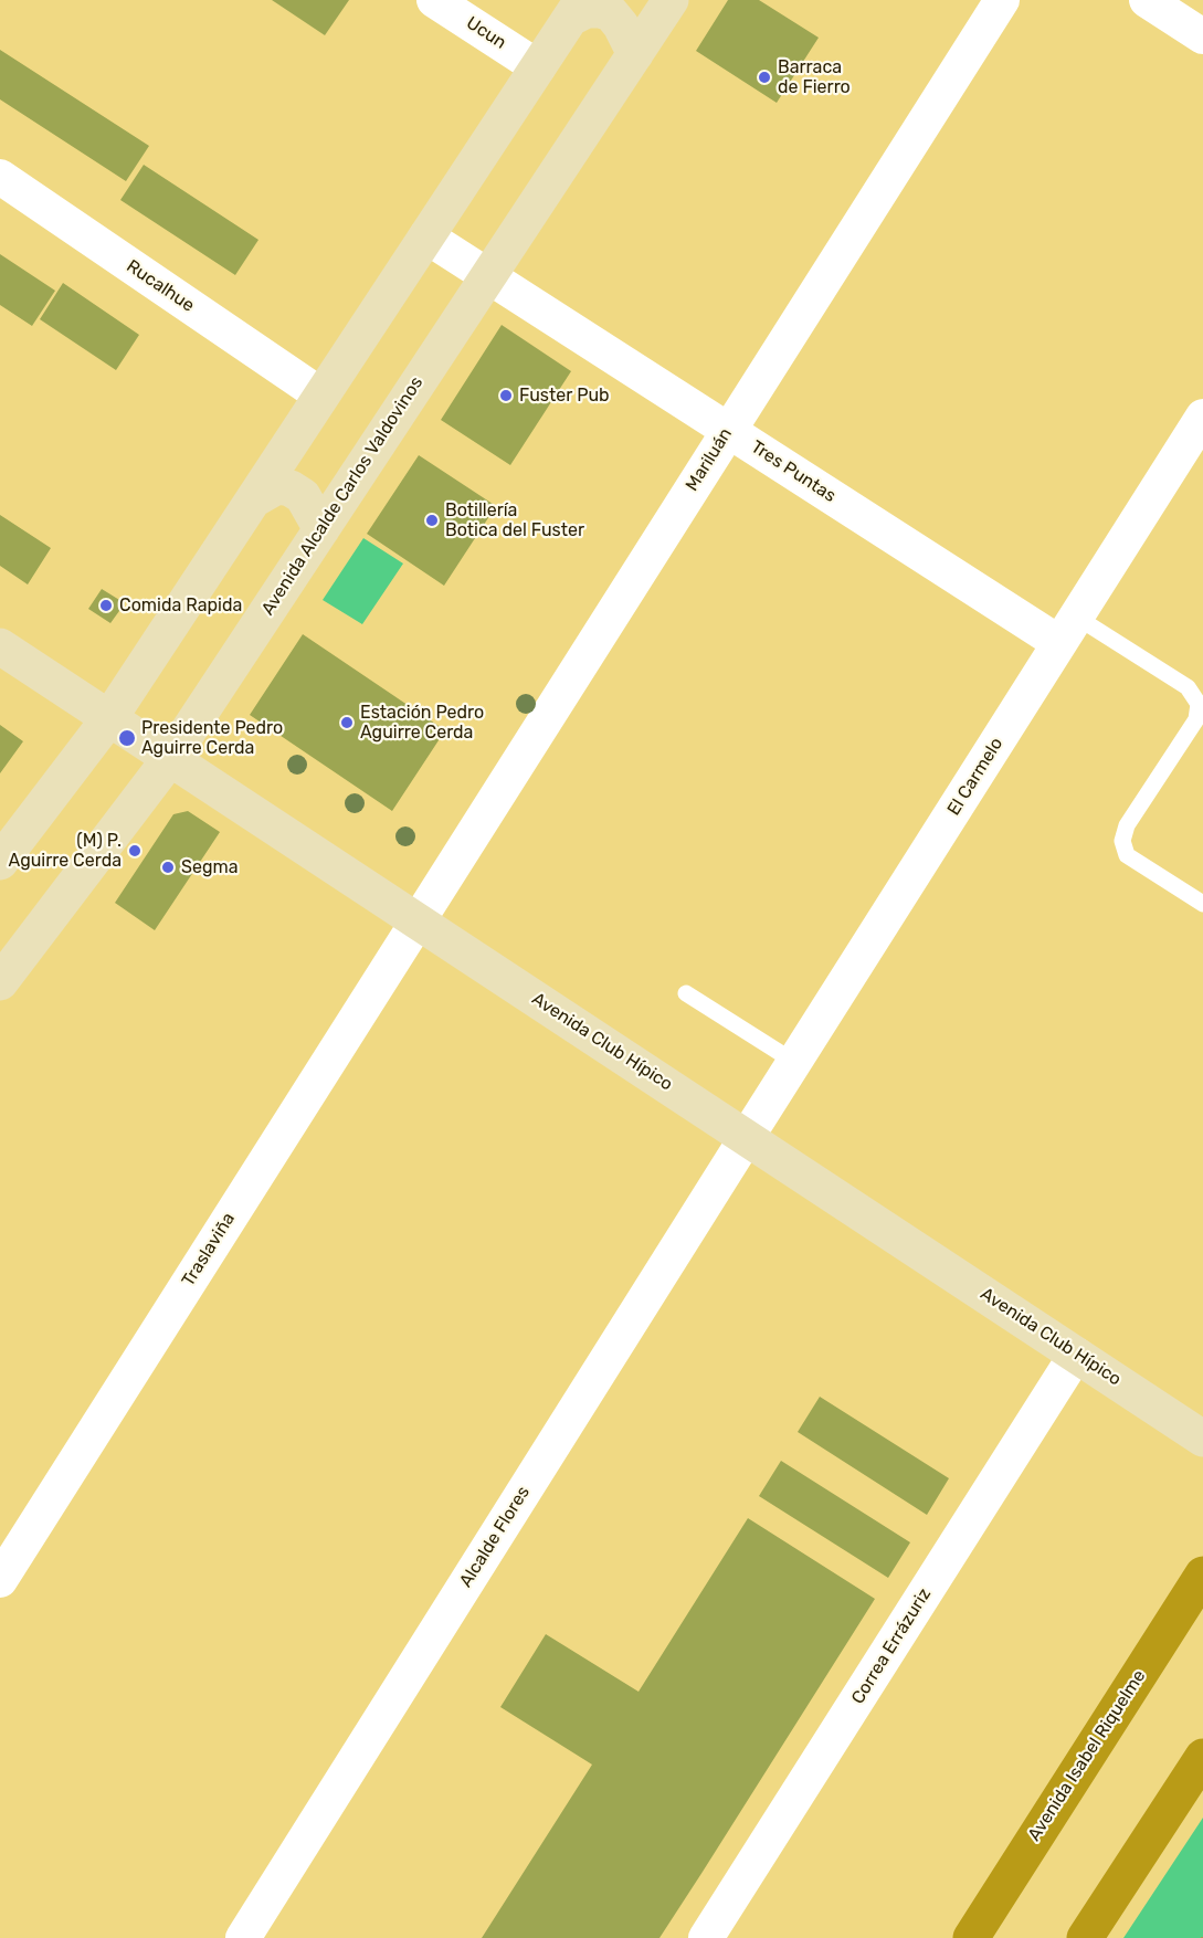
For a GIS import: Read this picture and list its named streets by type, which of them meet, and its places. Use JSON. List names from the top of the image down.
{
  "streets": {
    "highway": ["Avenida Isabel Riquelme"],
    "main road": ["Avenida Alcalde Carlos Valdovinos", "Avenida Club Hípico"],
    "street": [
      "Ucun",
      "Rucalhue",
      "Mariluán",
      "Tres Puntas",
      "El Carmelo",
      "Traslaviña",
      "Alcalde Flores",
      "Correa Errázuriz"
    ]
  },
  "crossings": [
    ["Mariluán", "Tres Puntas"],
    ["Mariluán", "Avenida Club Hípico"],
    ["Mariluán", "Traslaviña"],
    ["Tres Puntas", "Avenida Alcalde Carlos Valdovinos"],
    ["Tres Puntas", "El Carmelo"],
    ["Avenida Alcalde Carlos Valdovinos", "Avenida Club Hípico"],
    ["El Carmelo", "Avenida Club Hípico"],
    ["El Carmelo", "Alcalde Flores"],
    ["Avenida Club Hípico", "Traslaviña"],
    ["Avenida Club Hípico", "Alcalde Flores"],
    ["Avenida Club Hípico", "Correa Errázuriz"]
  ],
  "places": [
    "Barraca de Fierro",
    "Fuster Pub",
    "Botillería Botica del Fuster",
    "Comida Rapida",
    "Estación Pedro Aguirre Cerda",
    "Presidente Pedro Aguirre Cerda",
    "(M) P. Aguirre Cerda",
    "Segma"
  ]
}
